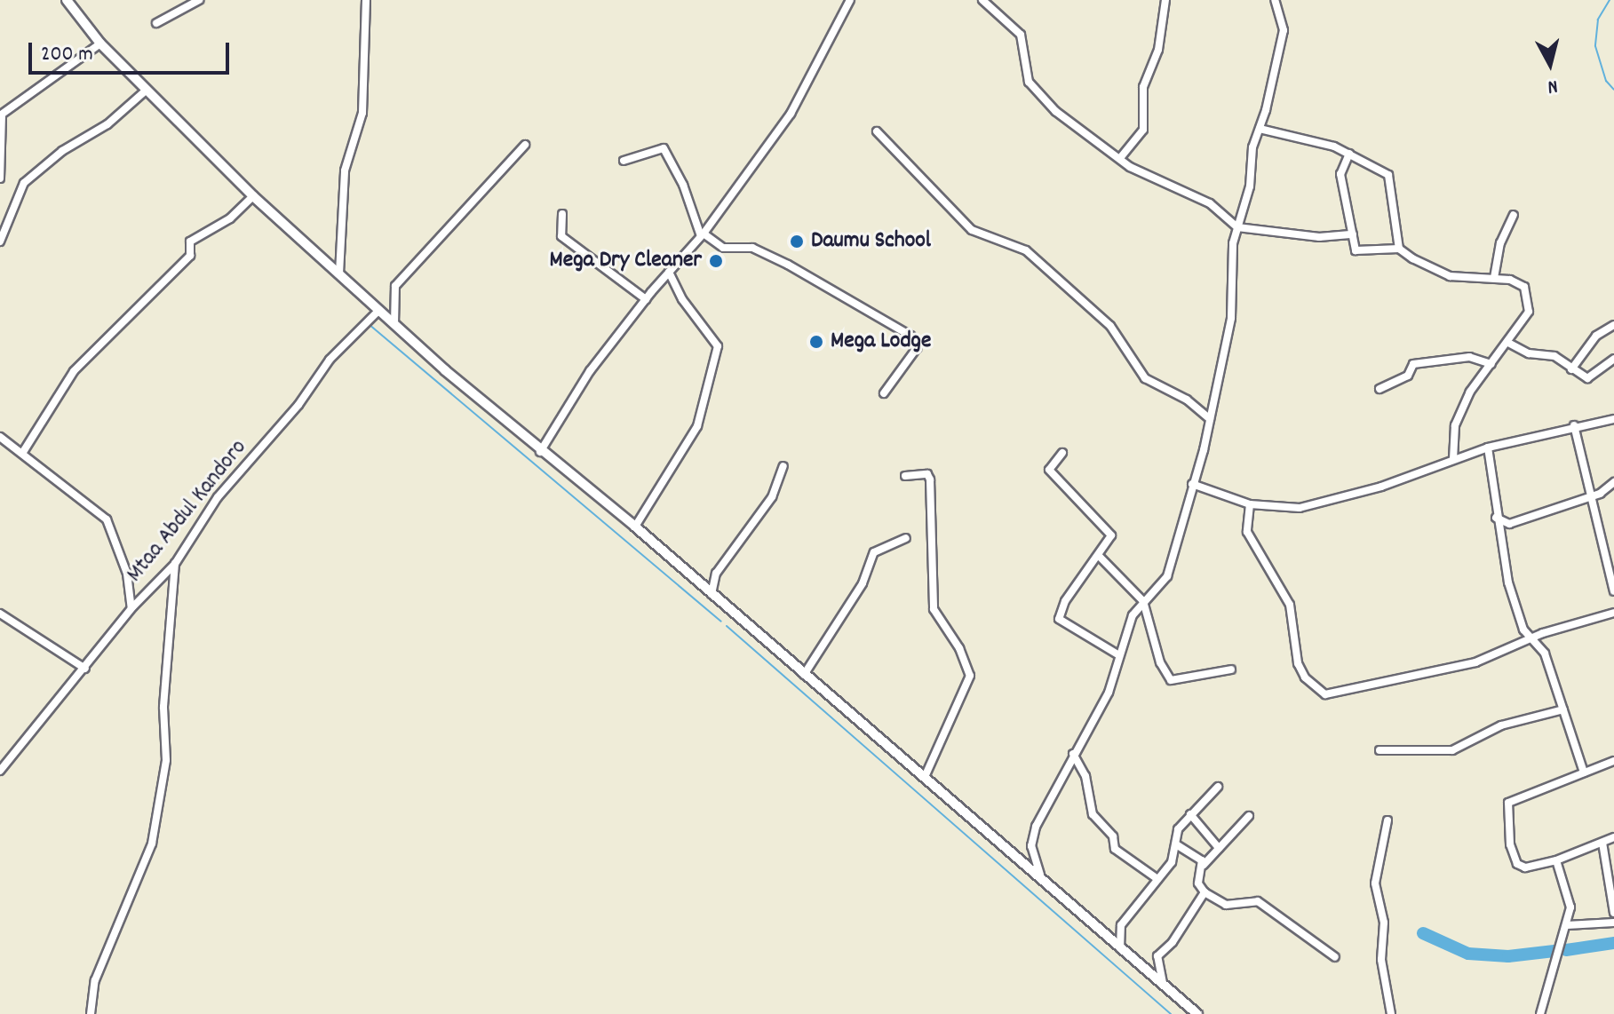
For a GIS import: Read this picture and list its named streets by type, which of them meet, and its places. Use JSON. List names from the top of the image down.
{
  "streets": {
    "street": ["Mtaa Abdul Kandoro"]
  },
  "places": ["Daumu School", "Mega Dry Cleaner", "Mega Lodge"],
  "scale_bar": "200 m",
  "north": "bottom"
}
